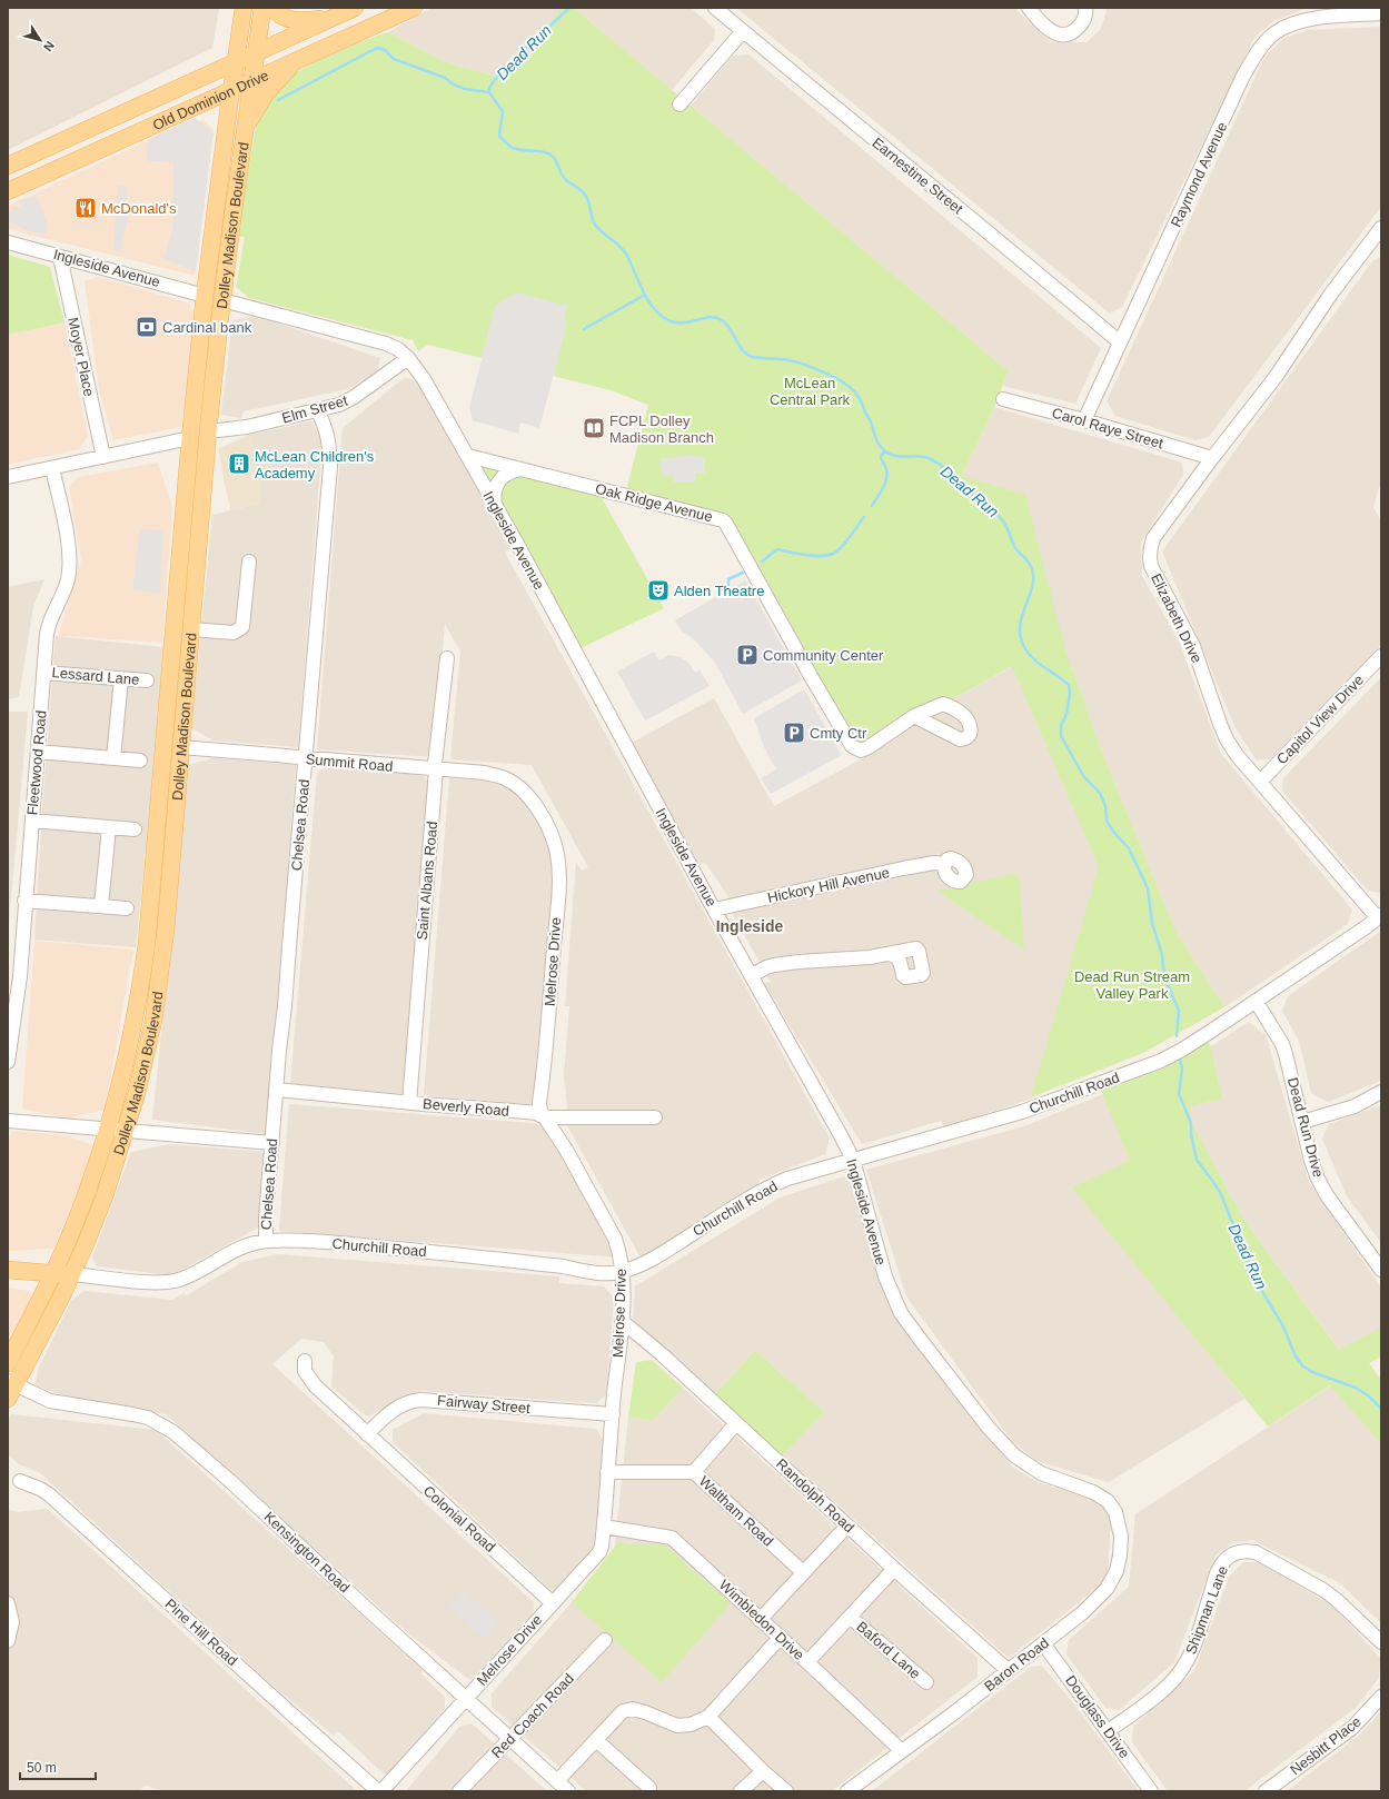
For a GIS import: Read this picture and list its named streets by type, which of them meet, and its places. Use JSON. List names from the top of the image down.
{
  "streets": {
    "main road": ["Old Dominion Drive", "Dolley Madison Boulevard"],
    "street": [
      "Raymond Avenue",
      "Earnestine Street",
      "Ingleside Avenue",
      "Moyer Place",
      "Elm Street",
      "Carol Raye Street",
      "Oak Ridge Avenue",
      "Elizabeth Drive",
      "Lessard Lane",
      "Capitol View Drive",
      "Fleetwood Road",
      "Summit Road",
      "Chelsea Road",
      "Saint Albans Road",
      "Hickory Hill Avenue",
      "Melrose Drive",
      "Churchill Road",
      "Beverly Road",
      "Dead Run Drive",
      "Fairway Street",
      "Randolph Road",
      "Waltham Road",
      "Colonial Road",
      "Kensington Road",
      "Shipman Lane",
      "Wimbledon Drive",
      "Pine Hill Road",
      "Baford Lane",
      "Baron Road",
      "Red Coach Road",
      "Douglass Drive",
      "Nesbitt Place"
    ]
  },
  "crossings": [
    ["Old Dominion Drive", "Dolley Madison Boulevard"],
    ["Raymond Avenue", "Earnestine Street"],
    ["Raymond Avenue", "Carol Raye Street"],
    ["Dolley Madison Boulevard", "Ingleside Avenue"],
    ["Dolley Madison Boulevard", "Elm Street"],
    ["Dolley Madison Boulevard", "Summit Road"],
    ["Dolley Madison Boulevard", "Churchill Road"],
    ["Dolley Madison Boulevard", "Kensington Road"],
    ["Ingleside Avenue", "Moyer Place"],
    ["Ingleside Avenue", "Elm Street"],
    ["Ingleside Avenue", "Oak Ridge Avenue"],
    ["Ingleside Avenue", "Hickory Hill Avenue"],
    ["Ingleside Avenue", "Churchill Road"],
    ["Ingleside Avenue", "Baron Road"],
    ["Elm Street", "Chelsea Road"],
    ["Carol Raye Street", "Elizabeth Drive"],
    ["Elizabeth Drive", "Capitol View Drive"],
    ["Elizabeth Drive", "Churchill Road"],
    ["Lessard Lane", "Fleetwood Road"],
    ["Summit Road", "Chelsea Road"],
    ["Summit Road", "Saint Albans Road"],
    ["Summit Road", "Melrose Drive"],
    ["Chelsea Road", "Churchill Road"],
    ["Chelsea Road", "Beverly Road"],
    ["Saint Albans Road", "Beverly Road"],
    ["Melrose Drive", "Churchill Road"],
    ["Melrose Drive", "Beverly Road"],
    ["Melrose Drive", "Fairway Street"],
    ["Melrose Drive", "Randolph Road"],
    ["Melrose Drive", "Waltham Road"],
    ["Melrose Drive", "Colonial Road"],
    ["Melrose Drive", "Kensington Road"],
    ["Melrose Drive", "Wimbledon Drive"],
    ["Melrose Drive", "Pine Hill Road"],
    ["Churchill Road", "Dead Run Drive"],
    ["Fairway Street", "Colonial Road"],
    ["Randolph Road", "Baron Road"],
    ["Kensington Road", "Red Coach Road"],
    ["Shipman Lane", "Douglass Drive"],
    ["Wimbledon Drive", "Baron Road"],
    ["Baron Road", "Douglass Drive"]
  ],
  "districts": ["Ingleside"],
  "water": ["Dead Run"],
  "parks": ["McLean Central Park", "Dead Run Stream Valley Park"],
  "places": {
    "restaurant": ["McDonald's"],
    "bank": ["Cardinal bank"],
    "library": ["FCPL Dolley Madison Branch"],
    "building": ["McLean Children's Academy"],
    "theatre": ["Alden Theatre"],
    "parking": ["Community Center", "Cmty Ctr"]
  },
  "scale_bar": "50 m",
  "north": "bottom right"
}
